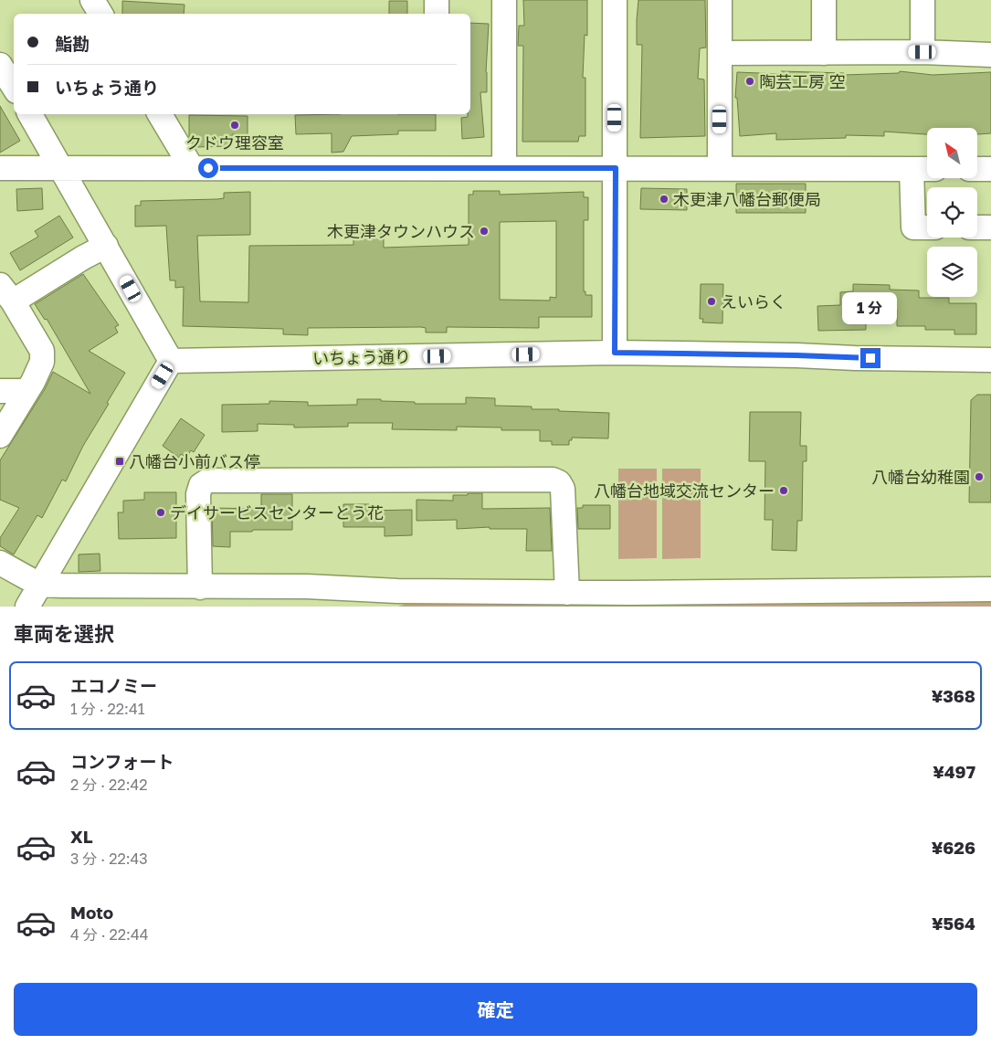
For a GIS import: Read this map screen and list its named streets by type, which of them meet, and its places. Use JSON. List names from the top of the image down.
{
  "streets": {
    "street": ["いちょう通り"]
  },
  "places": {
    "other": [
      "陶芸工房 空",
      "クドウ理容室",
      "木更津八幡台郵便局",
      "木更津タウンハウス",
      "えいらく",
      "八幡台幼稚園",
      "八幡台地域交流センター",
      "デイサービスセンターとう花"
    ],
    "transit": ["八幡台小前バス停"]
  },
  "north": "top left",
  "page": {
    "banner": ["鮨勘", "いちょう通り"],
    "bubble": "1 分",
    "heading": "車両を選択",
    "list": [
      {
        "name": "エコノミー",
        "note": "1 分 · 22:41",
        "value": "¥368"
      },
      {
        "name": "コンフォート",
        "note": "2 分 · 22:42",
        "value": "¥497"
      },
      {
        "name": "XL",
        "note": "3 分 · 22:43",
        "value": "¥626"
      },
      {
        "name": "Moto",
        "note": "4 分 · 22:44",
        "value": "¥564"
      }
    ],
    "buttons": "確定"
  }
}
